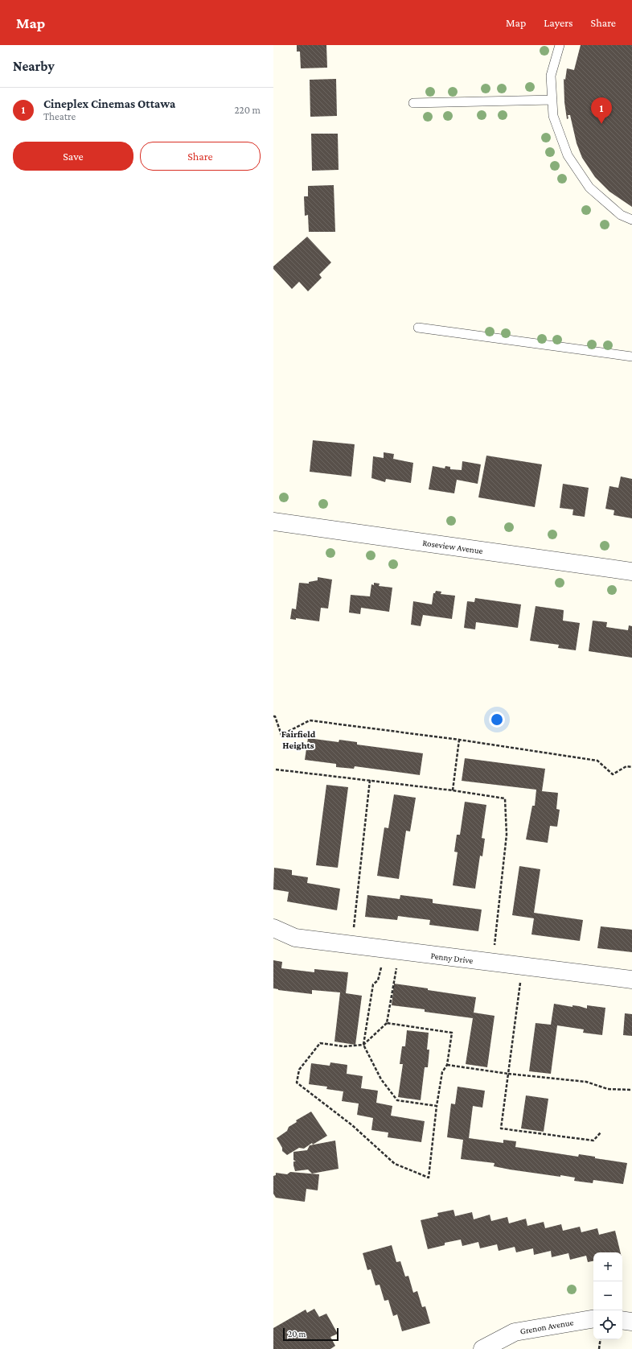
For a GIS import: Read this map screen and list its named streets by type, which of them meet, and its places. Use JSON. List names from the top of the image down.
{
  "streets": {
    "street": ["Roseview Avenue", "Penny Drive", "Grenon Avenue"]
  },
  "districts": ["Fairfield Heights"],
  "scale_bar": "20 m",
  "page": {
    "header": "Map",
    "nav": ["Map", "Layers", "Share"],
    "heading": "Nearby",
    "list": [
      {
        "mark": "1",
        "name": "Cineplex Cinemas Ottawa",
        "note": "Theatre",
        "value": "220 m"
      }
    ],
    "pins": "1",
    "buttons": ["Save", "Share"],
    "map_buttons": ["+", "−"],
    "scale": "20 m"
  }
}
